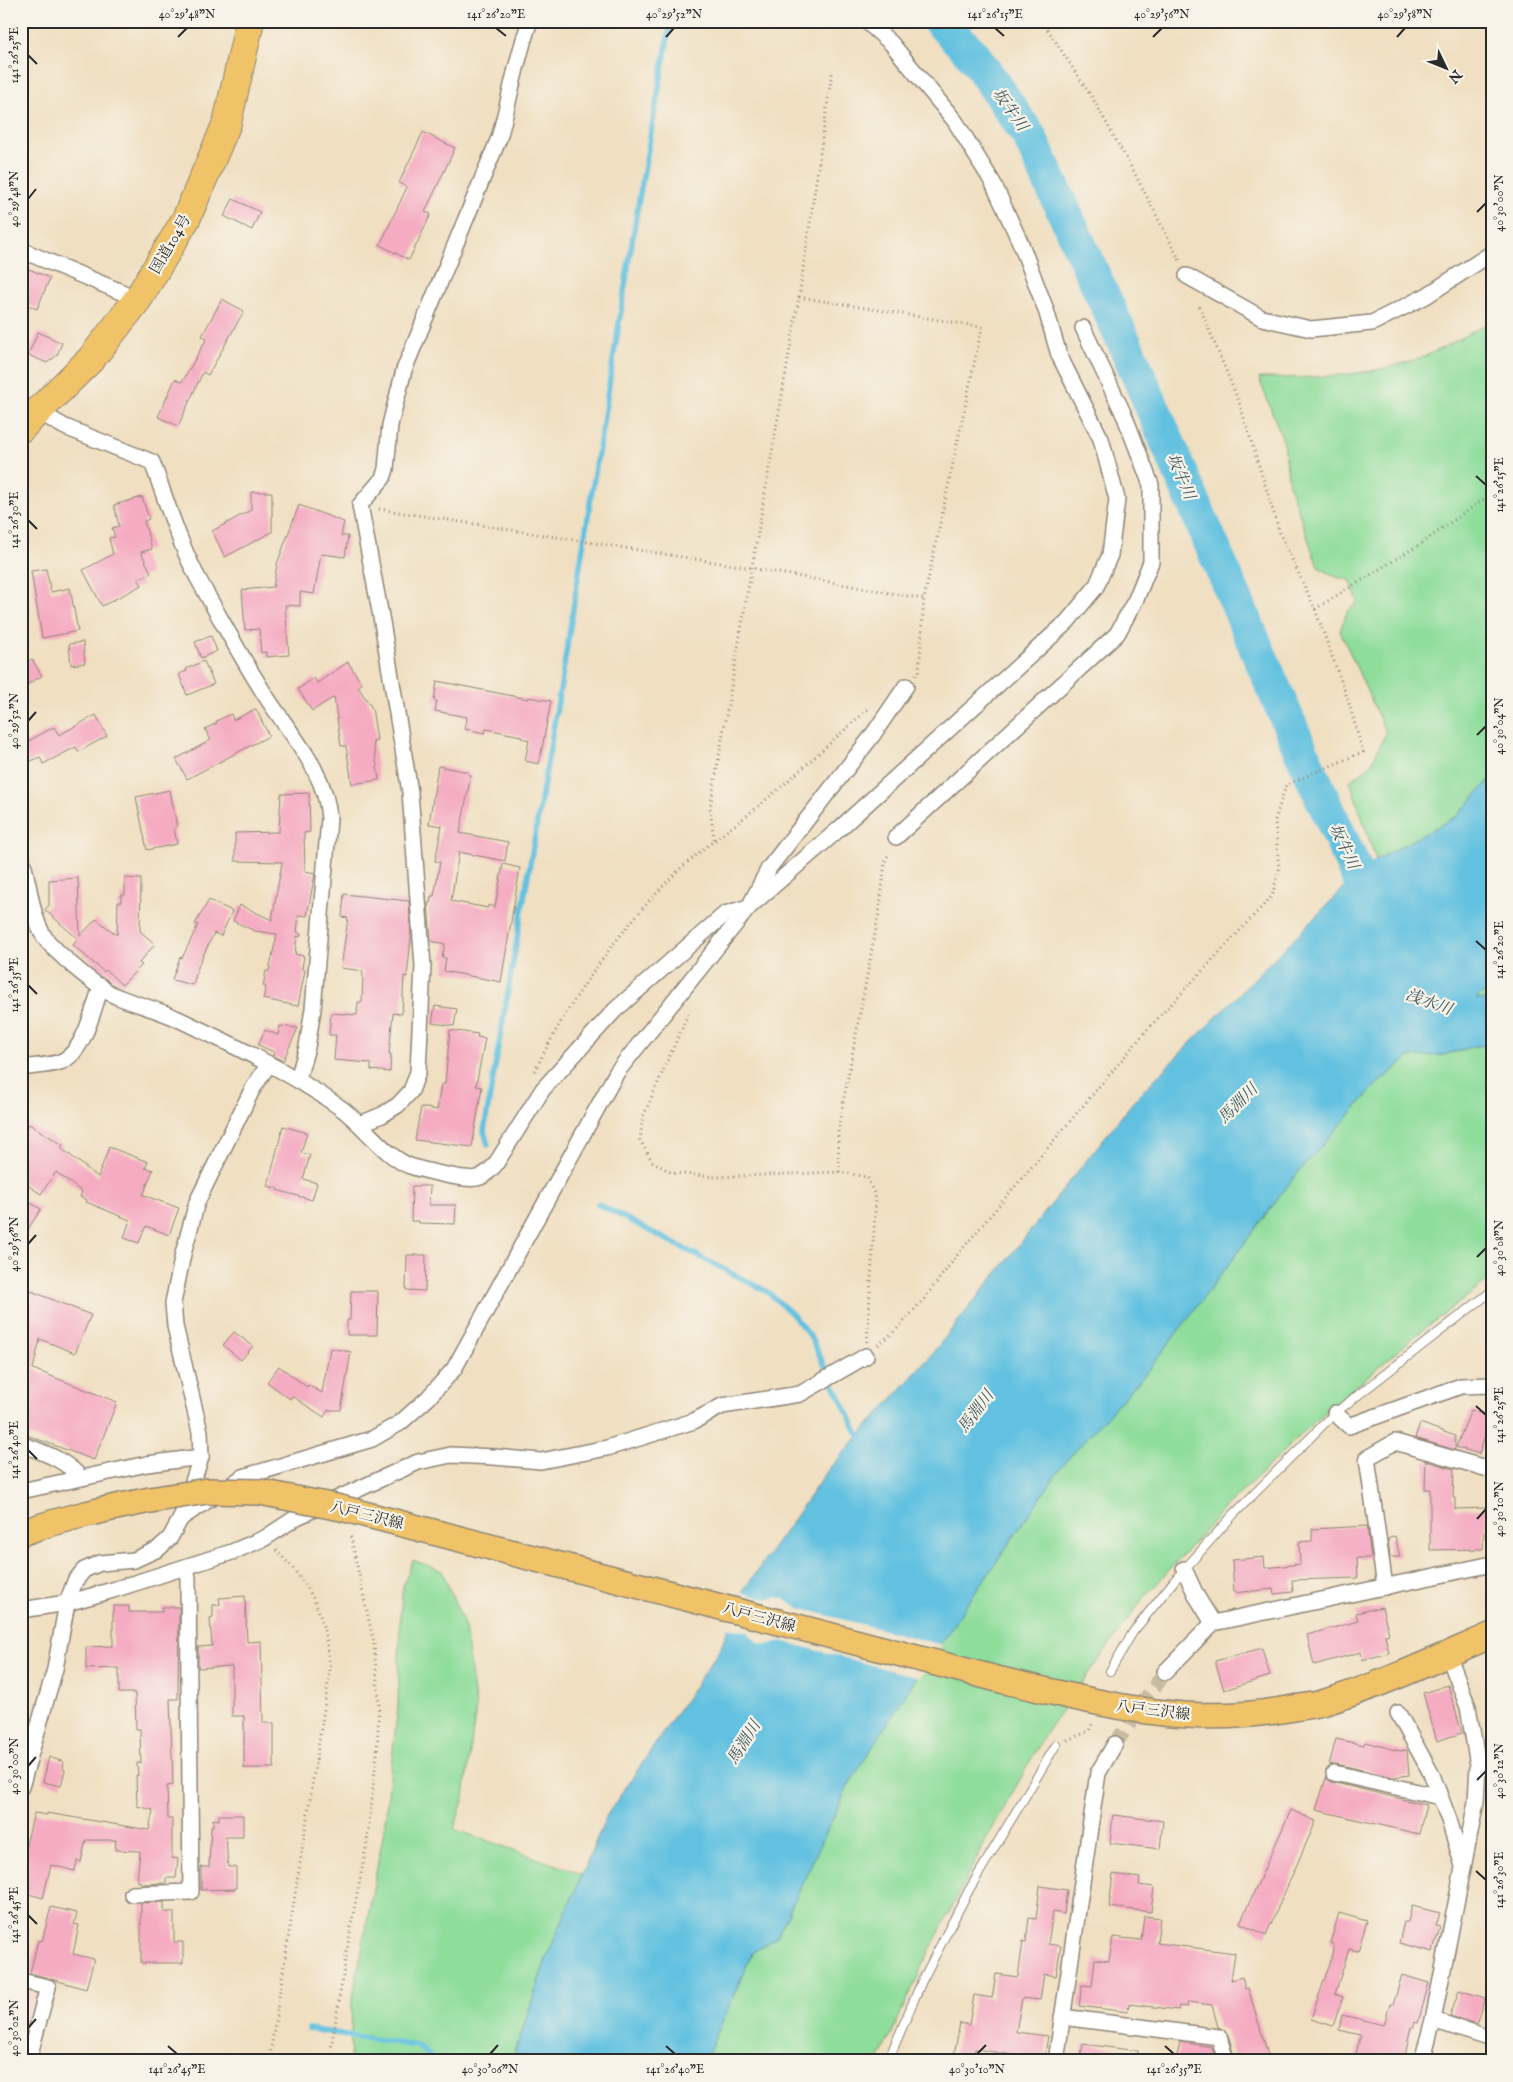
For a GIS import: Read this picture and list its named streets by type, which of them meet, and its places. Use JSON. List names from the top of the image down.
{
  "streets": {
    "highway": ["国道104号"],
    "main road": ["八戸三沢線"]
  },
  "water": ["坂牛川", "浅水川", "馬淵川"],
  "north": "bottom right",
  "coordinates": [
    "40°29'48\"N",
    "141°26'20\"E",
    "40°29'52\"N",
    "141°26'15\"E",
    "40°29'56\"N",
    "40°29'58\"N",
    "141°26'25\"E",
    "40°30'00\"N",
    "141°26'30\"E",
    "40°30'04\"N",
    "141°26'35\"E",
    "40°30'08\"N",
    "141°26'40\"E",
    "40°30'10\"N",
    "40°30'12\"N",
    "141°26'45\"E",
    "40°30'02\"N",
    "40°30'06\"N"
  ]
}
